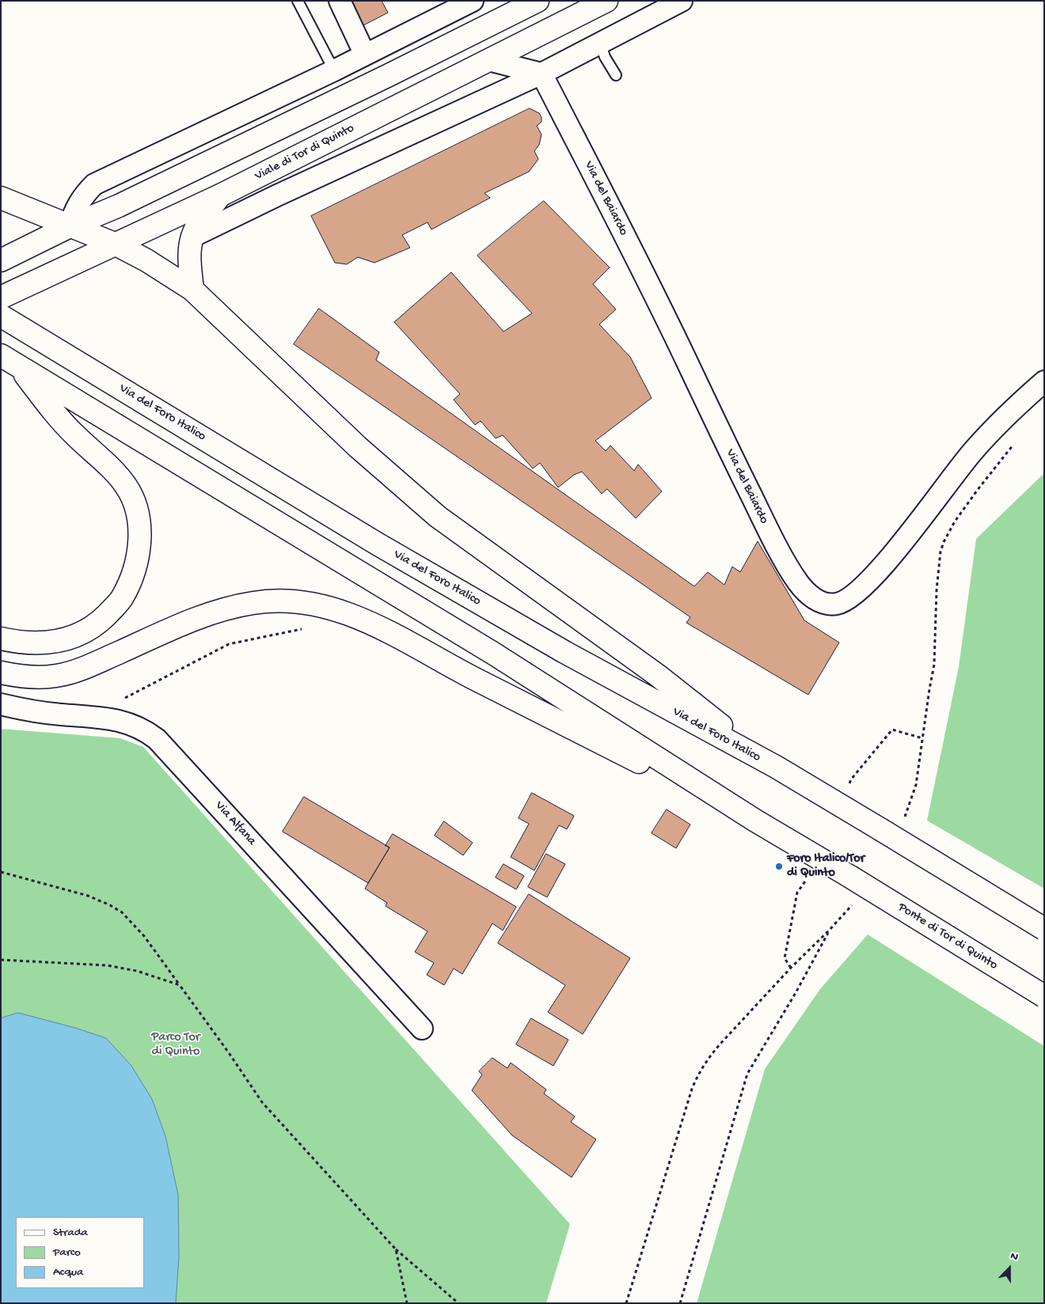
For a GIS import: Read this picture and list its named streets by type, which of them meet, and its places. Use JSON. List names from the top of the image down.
{
  "streets": {
    "main road": ["Viale di Tor di Quinto", "Via del Foro Italico", "Ponte di Tor di Quinto"],
    "street": ["Via del Baiardo", "Via Alfana"]
  },
  "crossings": [
    ["Viale di Tor di Quinto", "Via del Baiardo"]
  ],
  "parks": ["Parco Tor di Quinto"],
  "places": ["Foro Italico/Tor di Quinto"],
  "legend": ["Strada", "Parco", "Acqua"],
  "north": "top"
}
